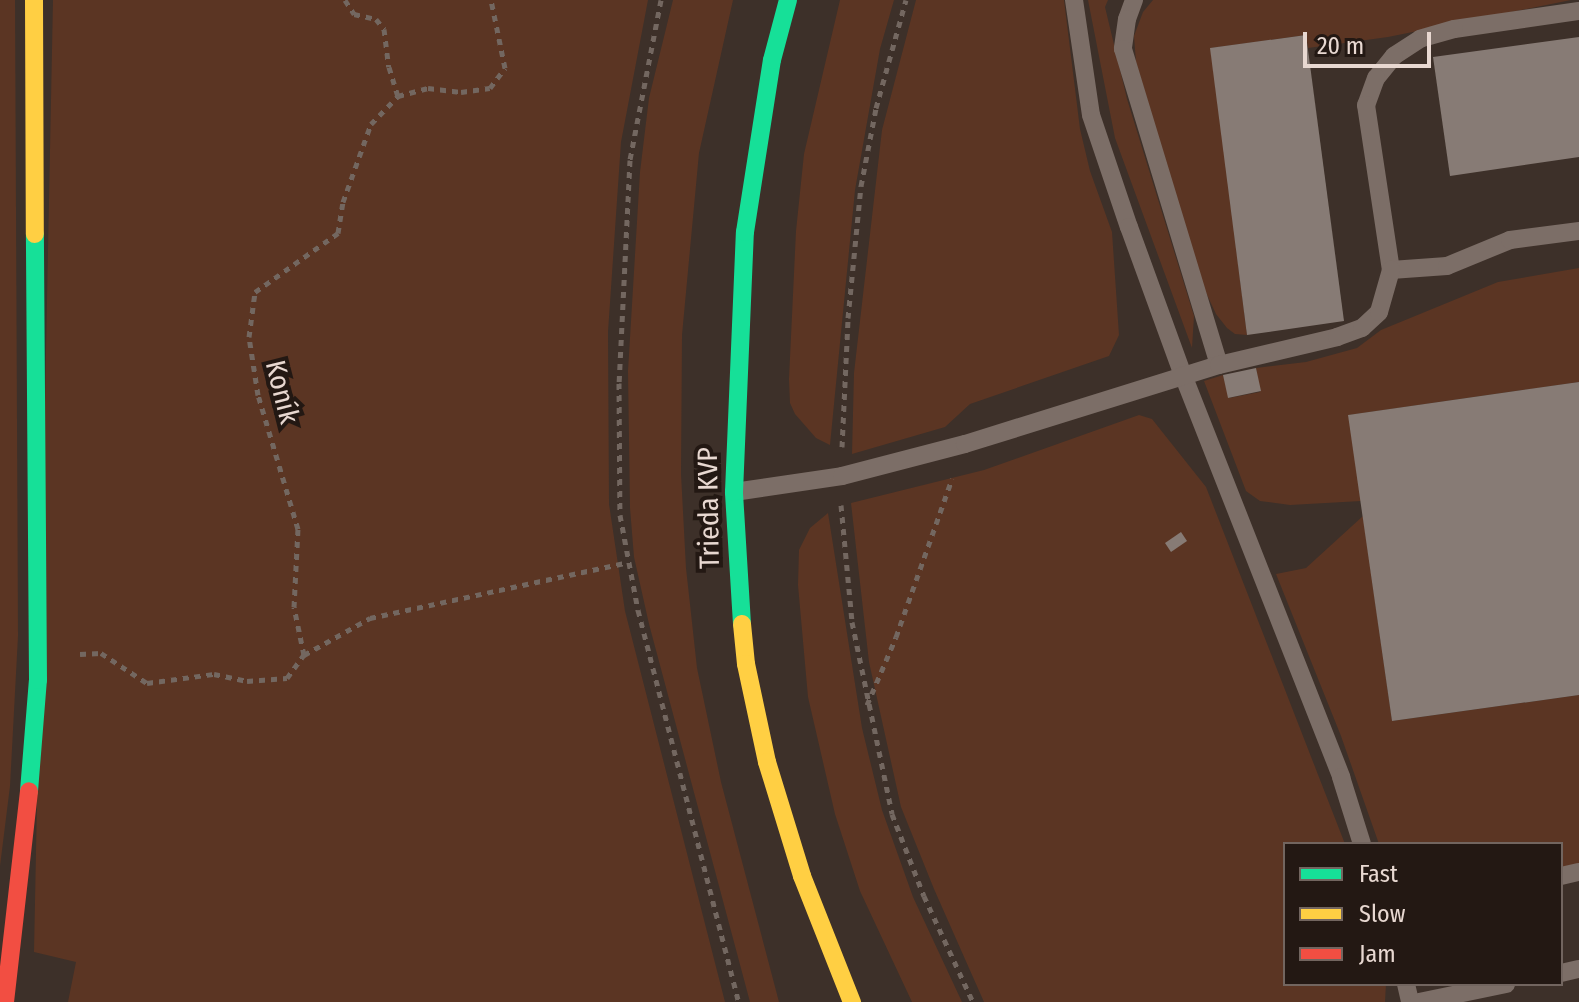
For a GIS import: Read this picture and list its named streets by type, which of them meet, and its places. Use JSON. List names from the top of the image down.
{
  "streets": {
    "street": ["Trieda KVP"],
    "path": ["Koník"]
  },
  "legend": ["Fast", "Slow", "Jam"],
  "scale_bar": "20 m"
}
